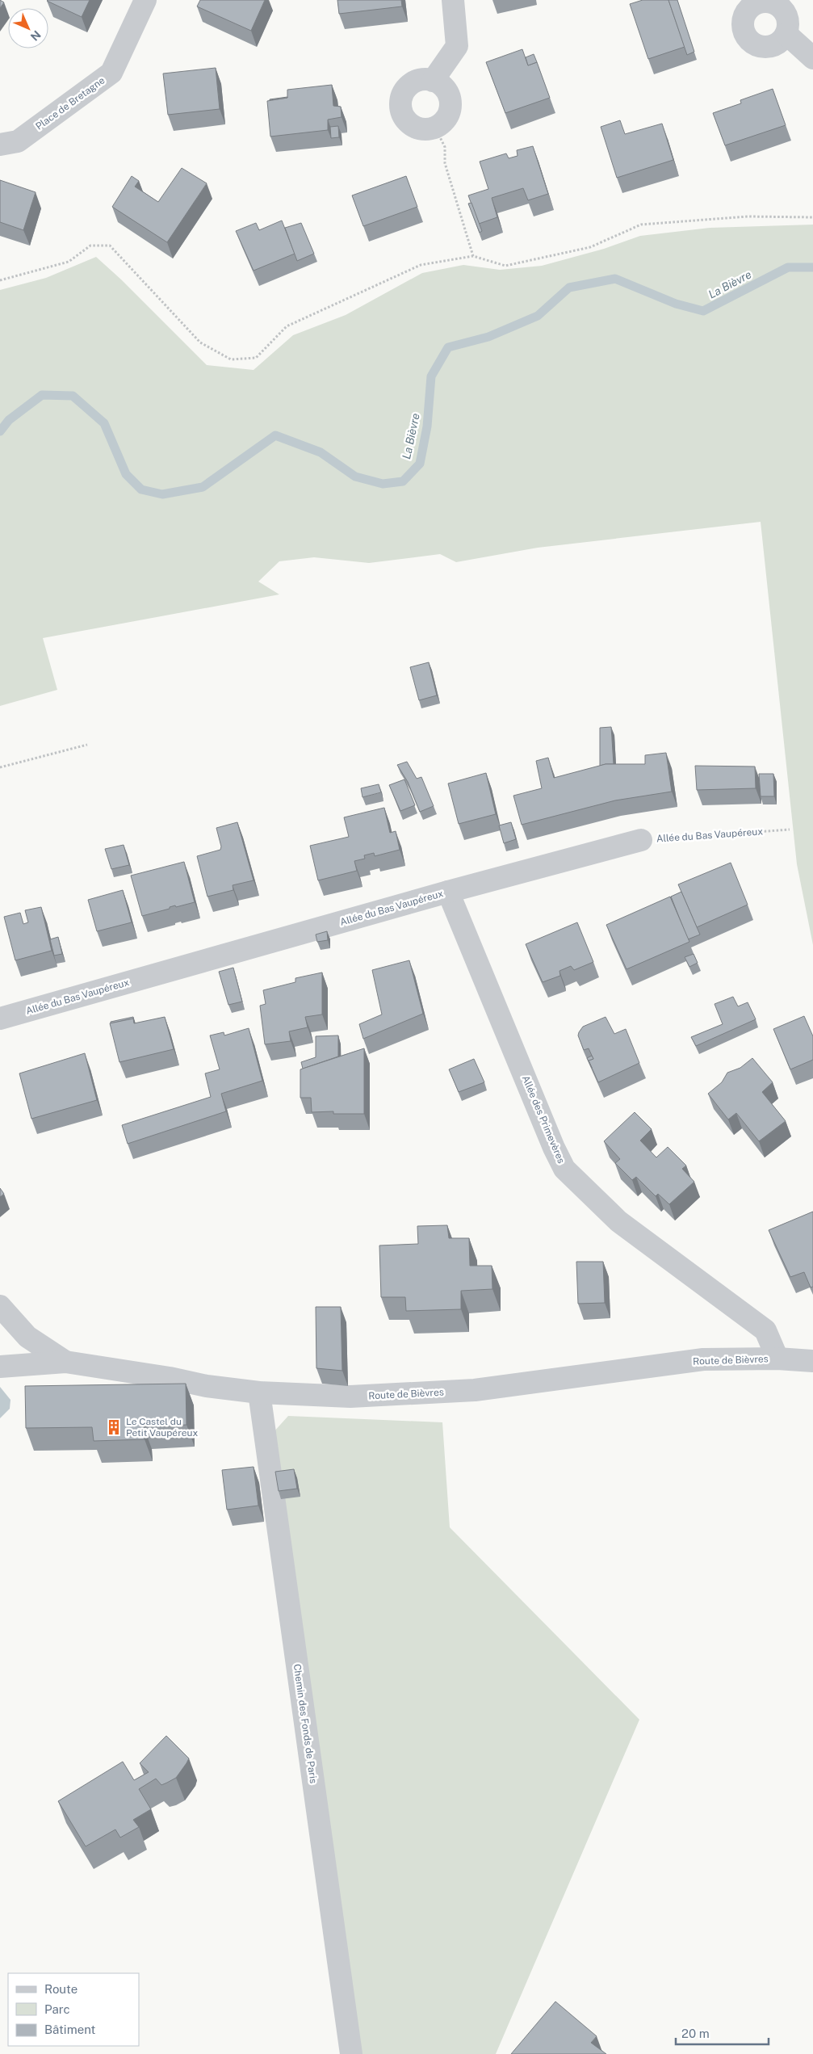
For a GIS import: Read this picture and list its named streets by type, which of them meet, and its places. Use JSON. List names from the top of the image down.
{
  "streets": {
    "street": [
      "Place de Bretagne",
      "Allée du Bas Vaupéreux",
      "Allée des Primevères",
      "Route de Bièvres",
      "Chemin des Fonds de Paris"
    ]
  },
  "crossings": [
    ["Allée du Bas Vaupéreux", "Allée des Primevères"],
    ["Allée des Primevères", "Route de Bièvres"],
    ["Route de Bièvres", "Chemin des Fonds de Paris"]
  ],
  "water": ["La Bièvre"],
  "places": {
    "building": ["Le Castel du Petit Vaupéreux"]
  },
  "legend": ["Route", "Parc", "Bâtiment"],
  "scale_bar": "20 m",
  "north": "bottom right"
}
